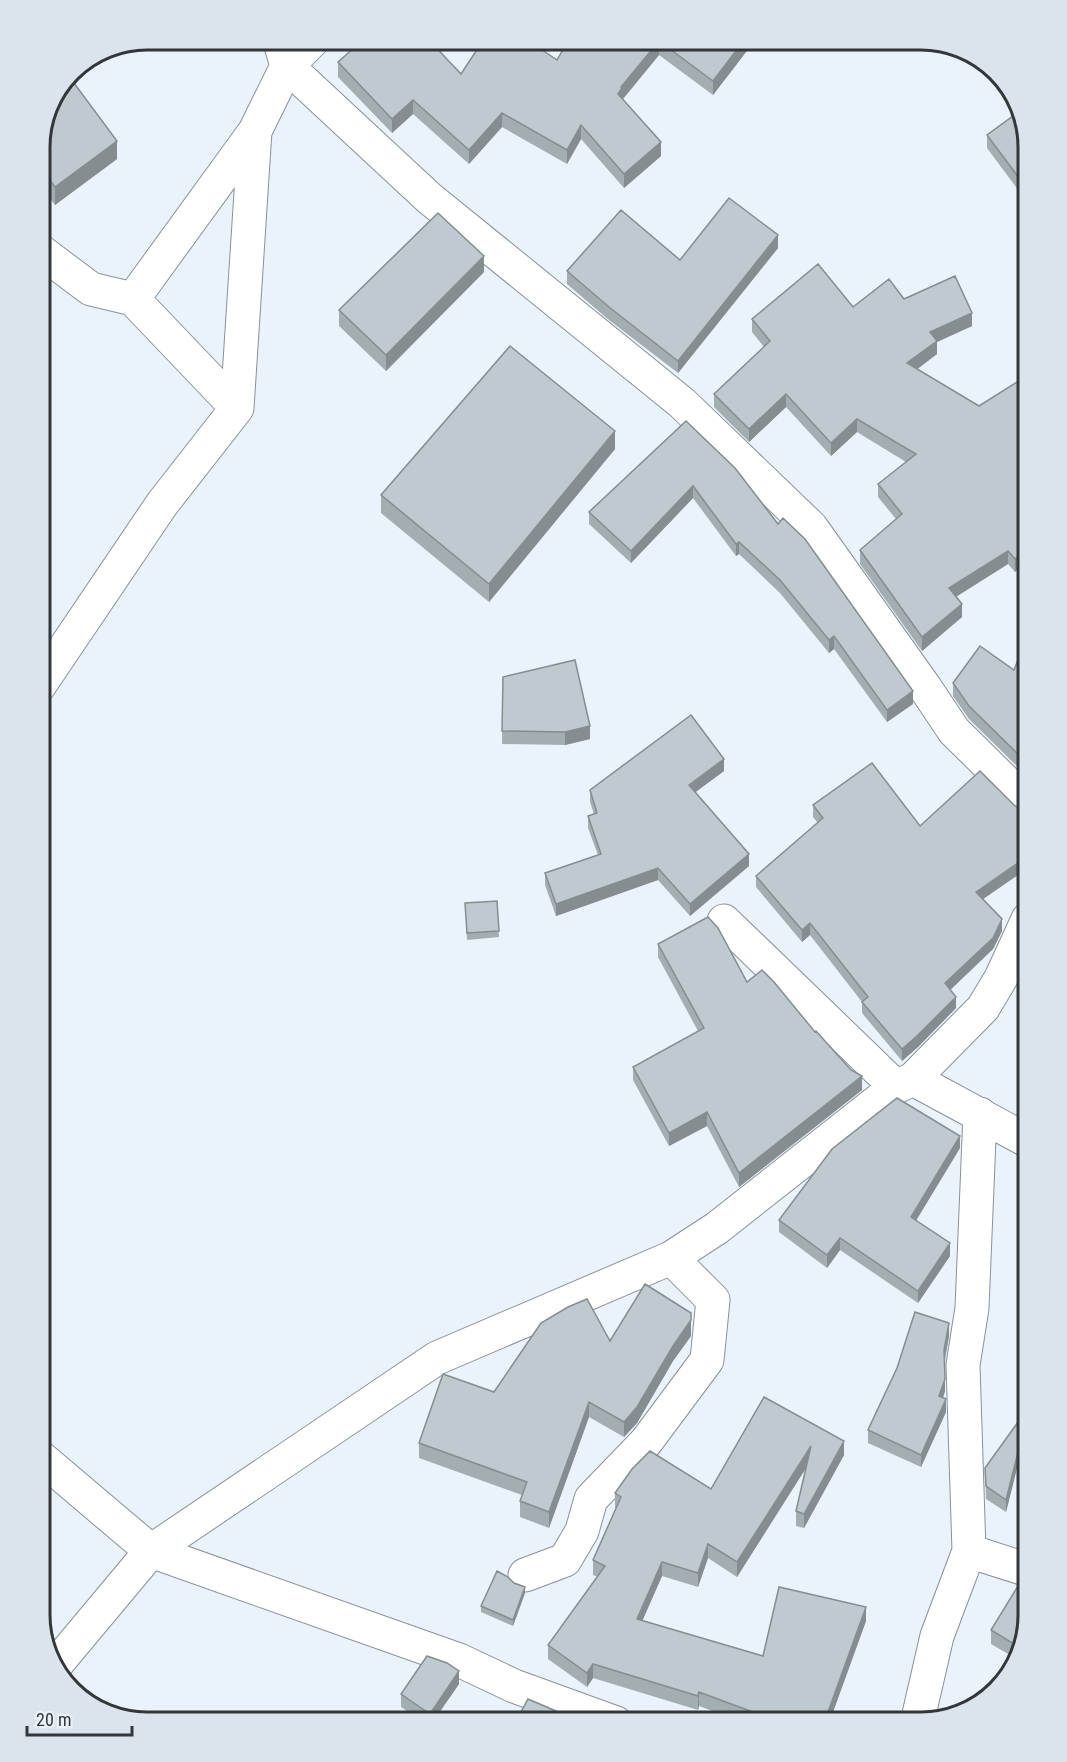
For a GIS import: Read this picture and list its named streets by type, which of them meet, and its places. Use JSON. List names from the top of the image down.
{
  "scale_bar": "20 m"
}
